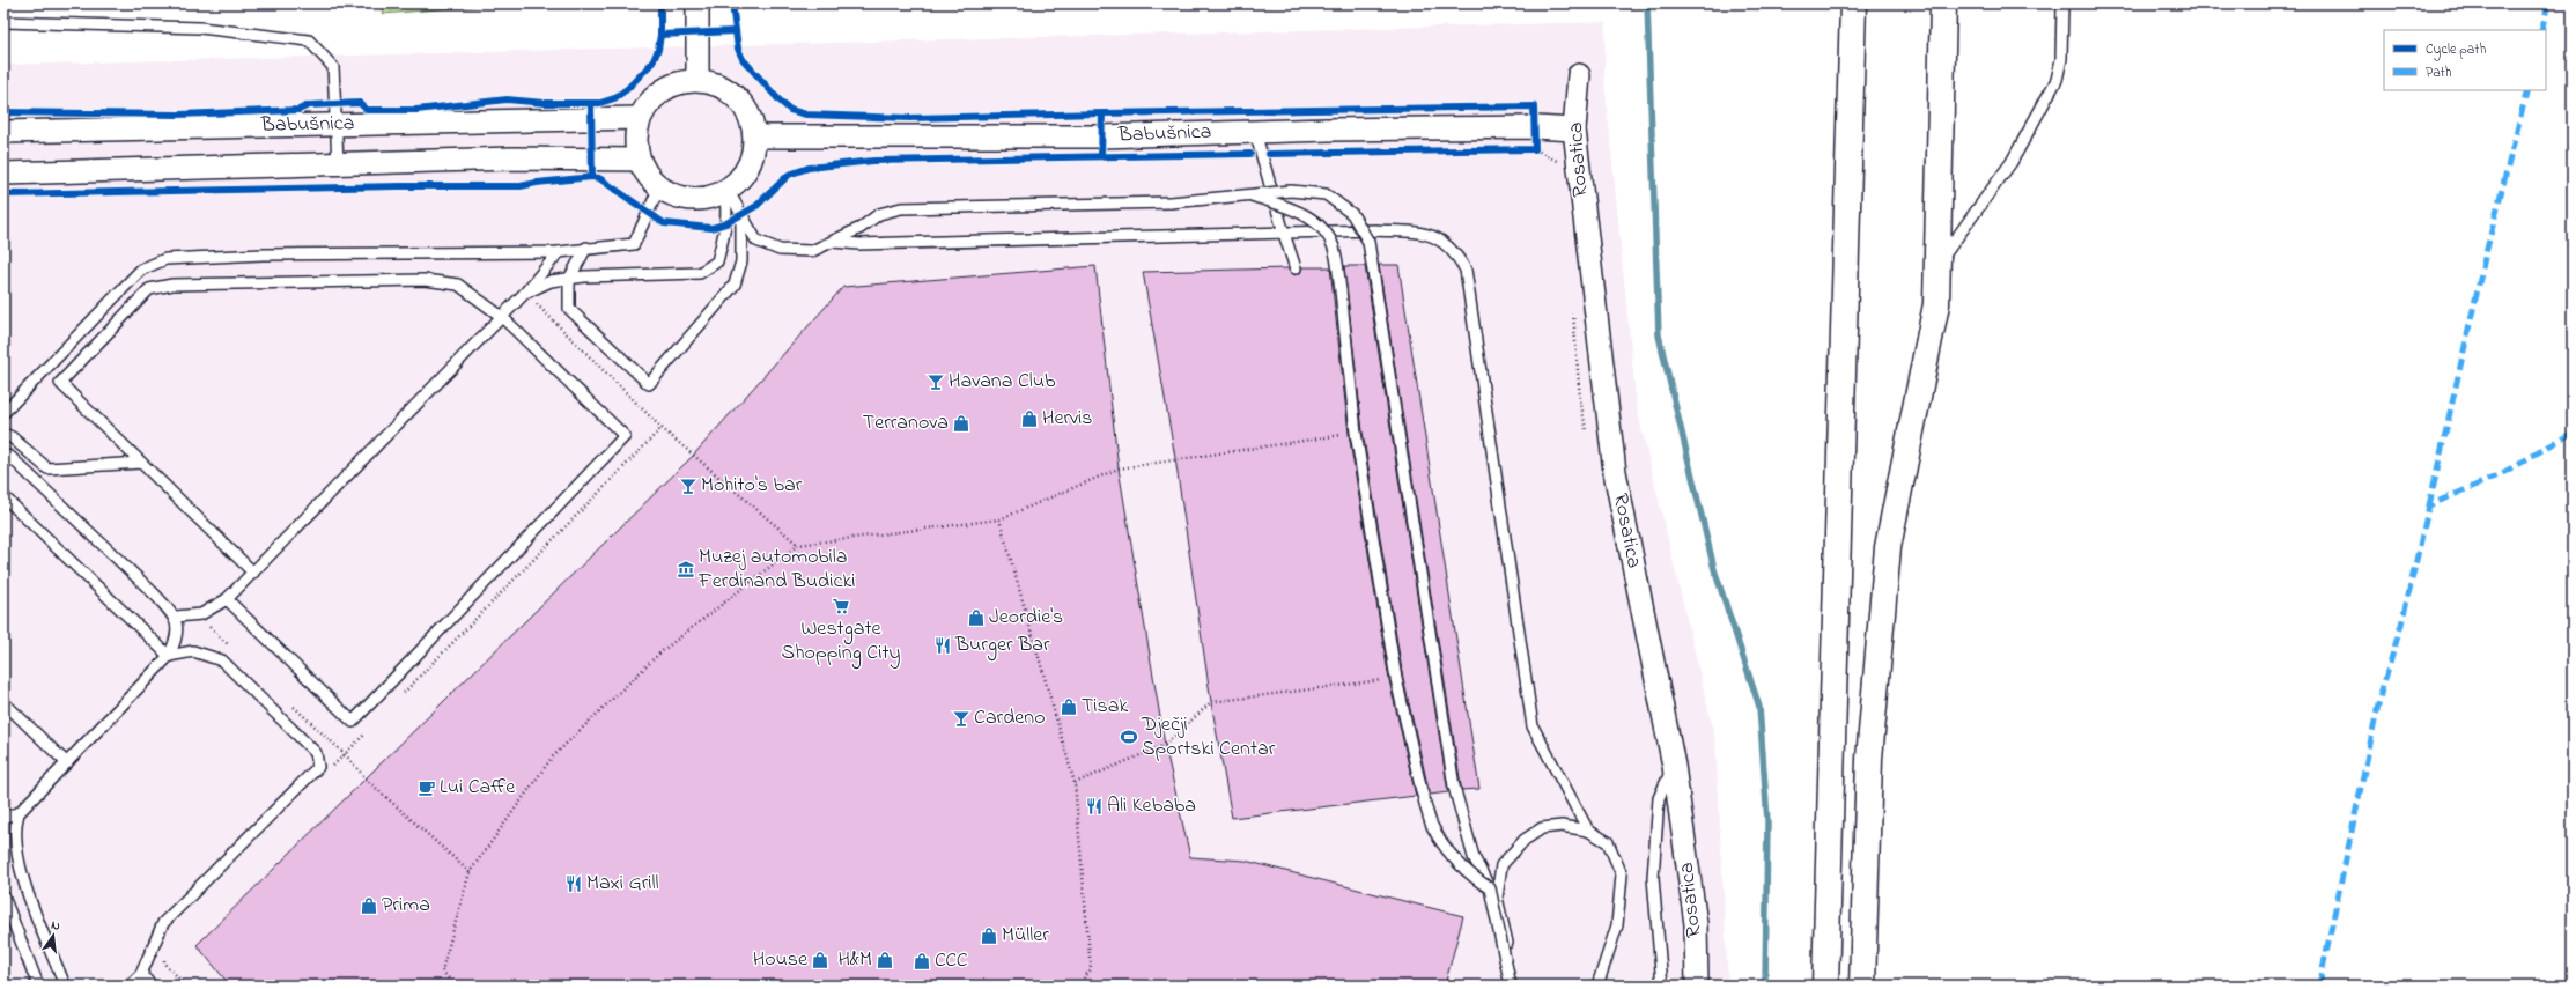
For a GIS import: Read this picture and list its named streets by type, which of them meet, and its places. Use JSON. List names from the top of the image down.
{
  "streets": {
    "street": ["Babušnica", "Rosatica"]
  },
  "crossings": [
    ["Babušnica", "Rosatica"]
  ],
  "places": {
    "bar": ["Havana Club", "Mohito's bar", "Cardeno"],
    "shop": [
      "Hervis",
      "Terranova",
      "Jeordie's",
      "Tisak",
      "Prima",
      "Müller",
      "House",
      "H&M",
      "CCC"
    ],
    "museum": ["Muzej automobila Ferdinand Budicki"],
    "supermarket": ["Westgate Shopping City"],
    "restaurant": ["Burger Bar", "Ali Kebaba", "Maxi Grill"],
    "sports": ["Dječji Sportski Centar"],
    "cafe": ["Lui Caffe"]
  },
  "legend": ["Cycle path", "Path"],
  "north": "top"
}
